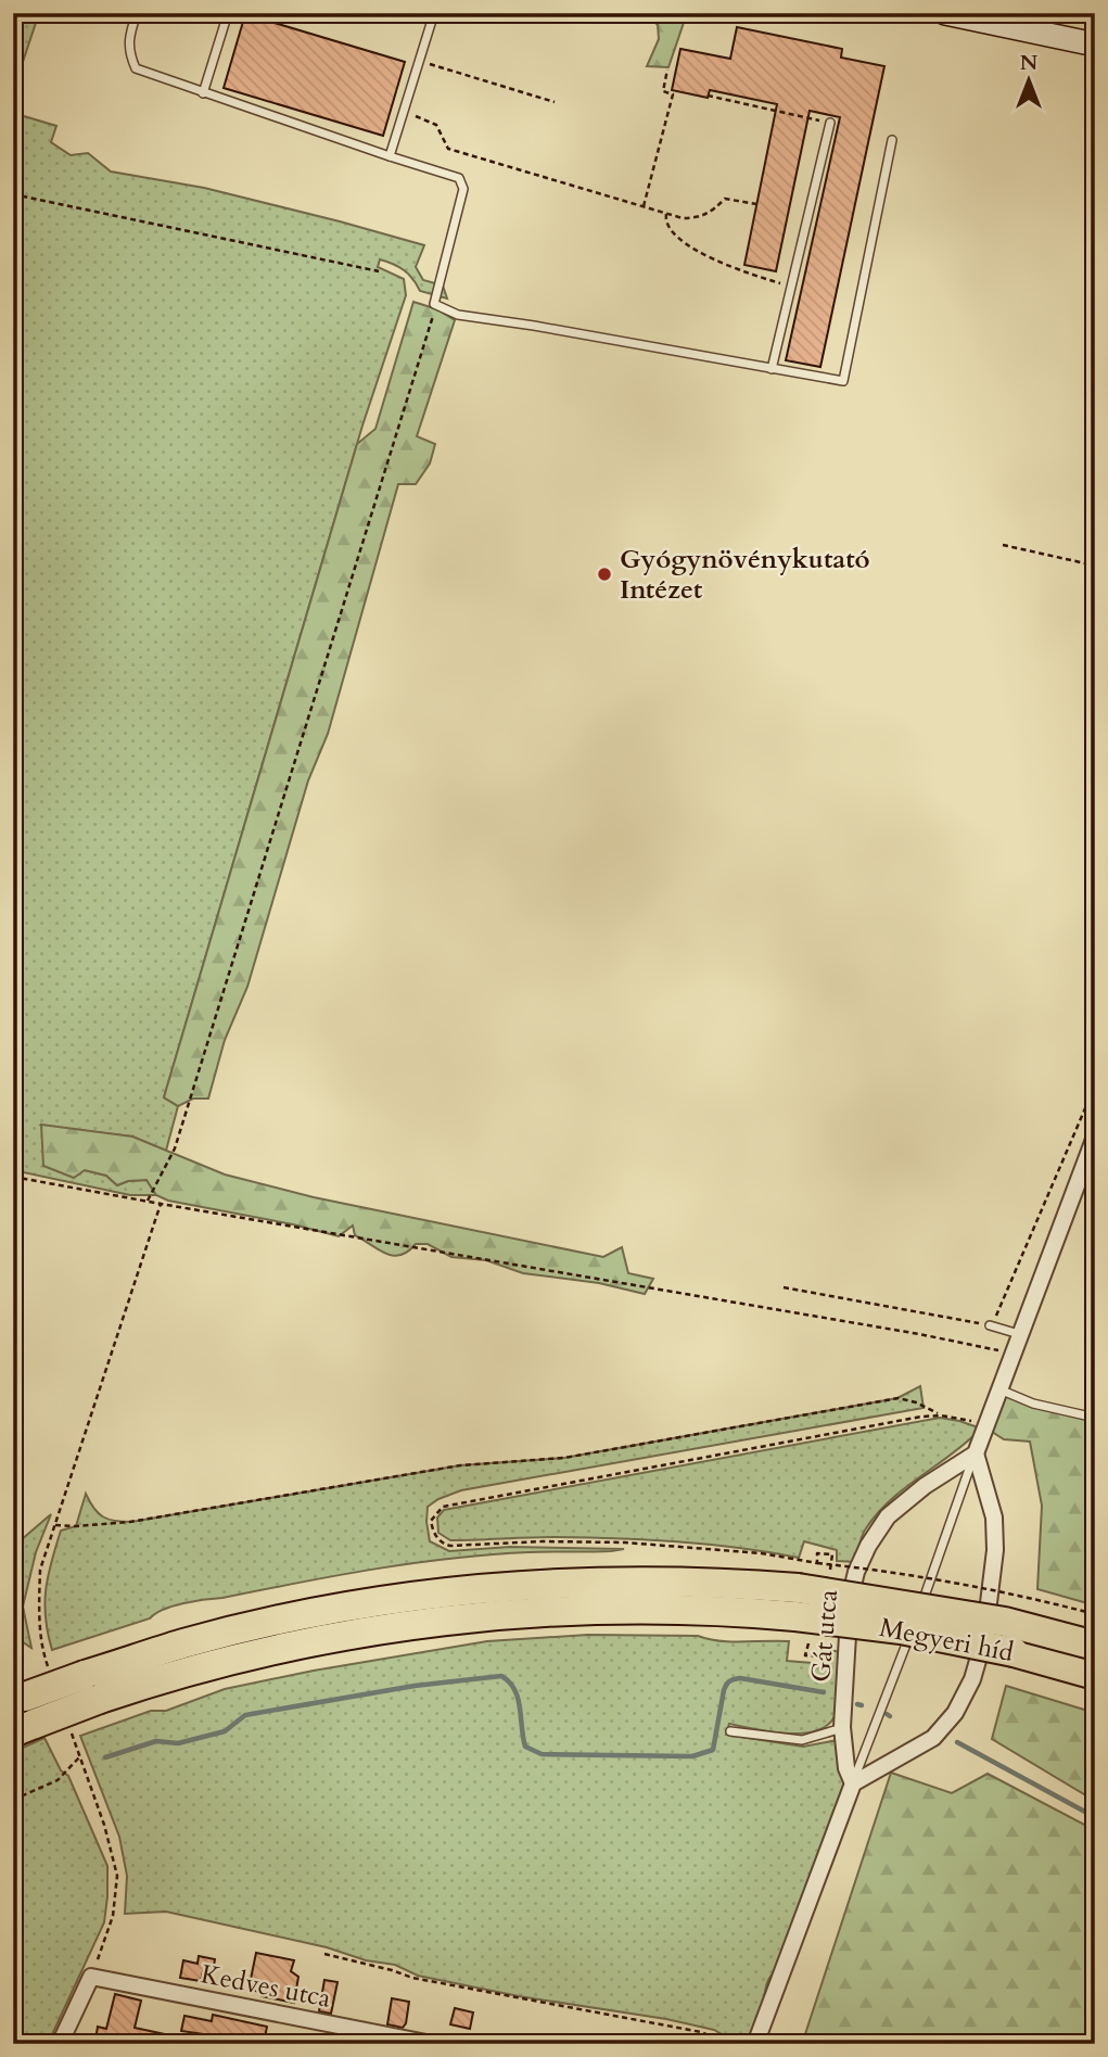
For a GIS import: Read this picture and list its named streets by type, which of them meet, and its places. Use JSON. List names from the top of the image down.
{
  "streets": {
    "highway": ["Megyeri híd"],
    "street": ["Gát utca", "Kedves utca"]
  },
  "places": ["Gyógynövénykutató Intézet"],
  "north": "top"
}
